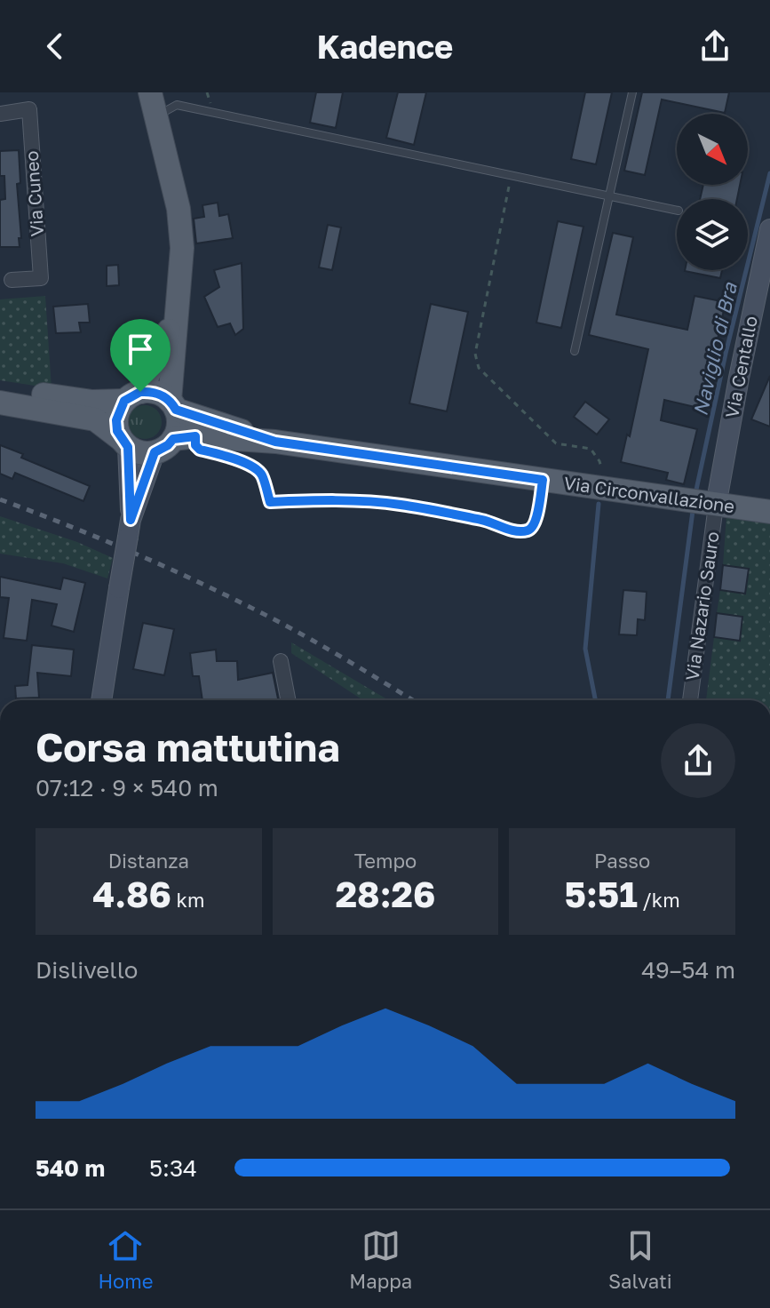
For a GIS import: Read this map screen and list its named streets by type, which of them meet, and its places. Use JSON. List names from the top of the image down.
{
  "streets": {
    "main road": ["Via Centallo", "Via Circonvallazione"],
    "street": ["Via Cuneo", "Via Nazario Sauro"]
  },
  "crossings": [
    ["Via Centallo", "Via Circonvallazione"],
    ["Via Centallo", "Via Nazario Sauro"],
    ["Via Circonvallazione", "Via Nazario Sauro"]
  ],
  "water": ["Naviglio di Bra"],
  "north": "bottom right",
  "page": {
    "header": "Kadence",
    "heading": ["Corsa mattutina", "07:12 · 9 × 540 m"],
    "stats": [
      ["Distanza", "4.86 km"],
      ["Tempo", "28:26"],
      ["Passo", "5:51 /km"]
    ],
    "chart": ["Dislivello", "49–54 m"],
    "list": [
      {
        "name": "540 m",
        "note": "5:34"
      }
    ],
    "tabs": ["Home", "Mappa", "Salvati"]
  }
}
